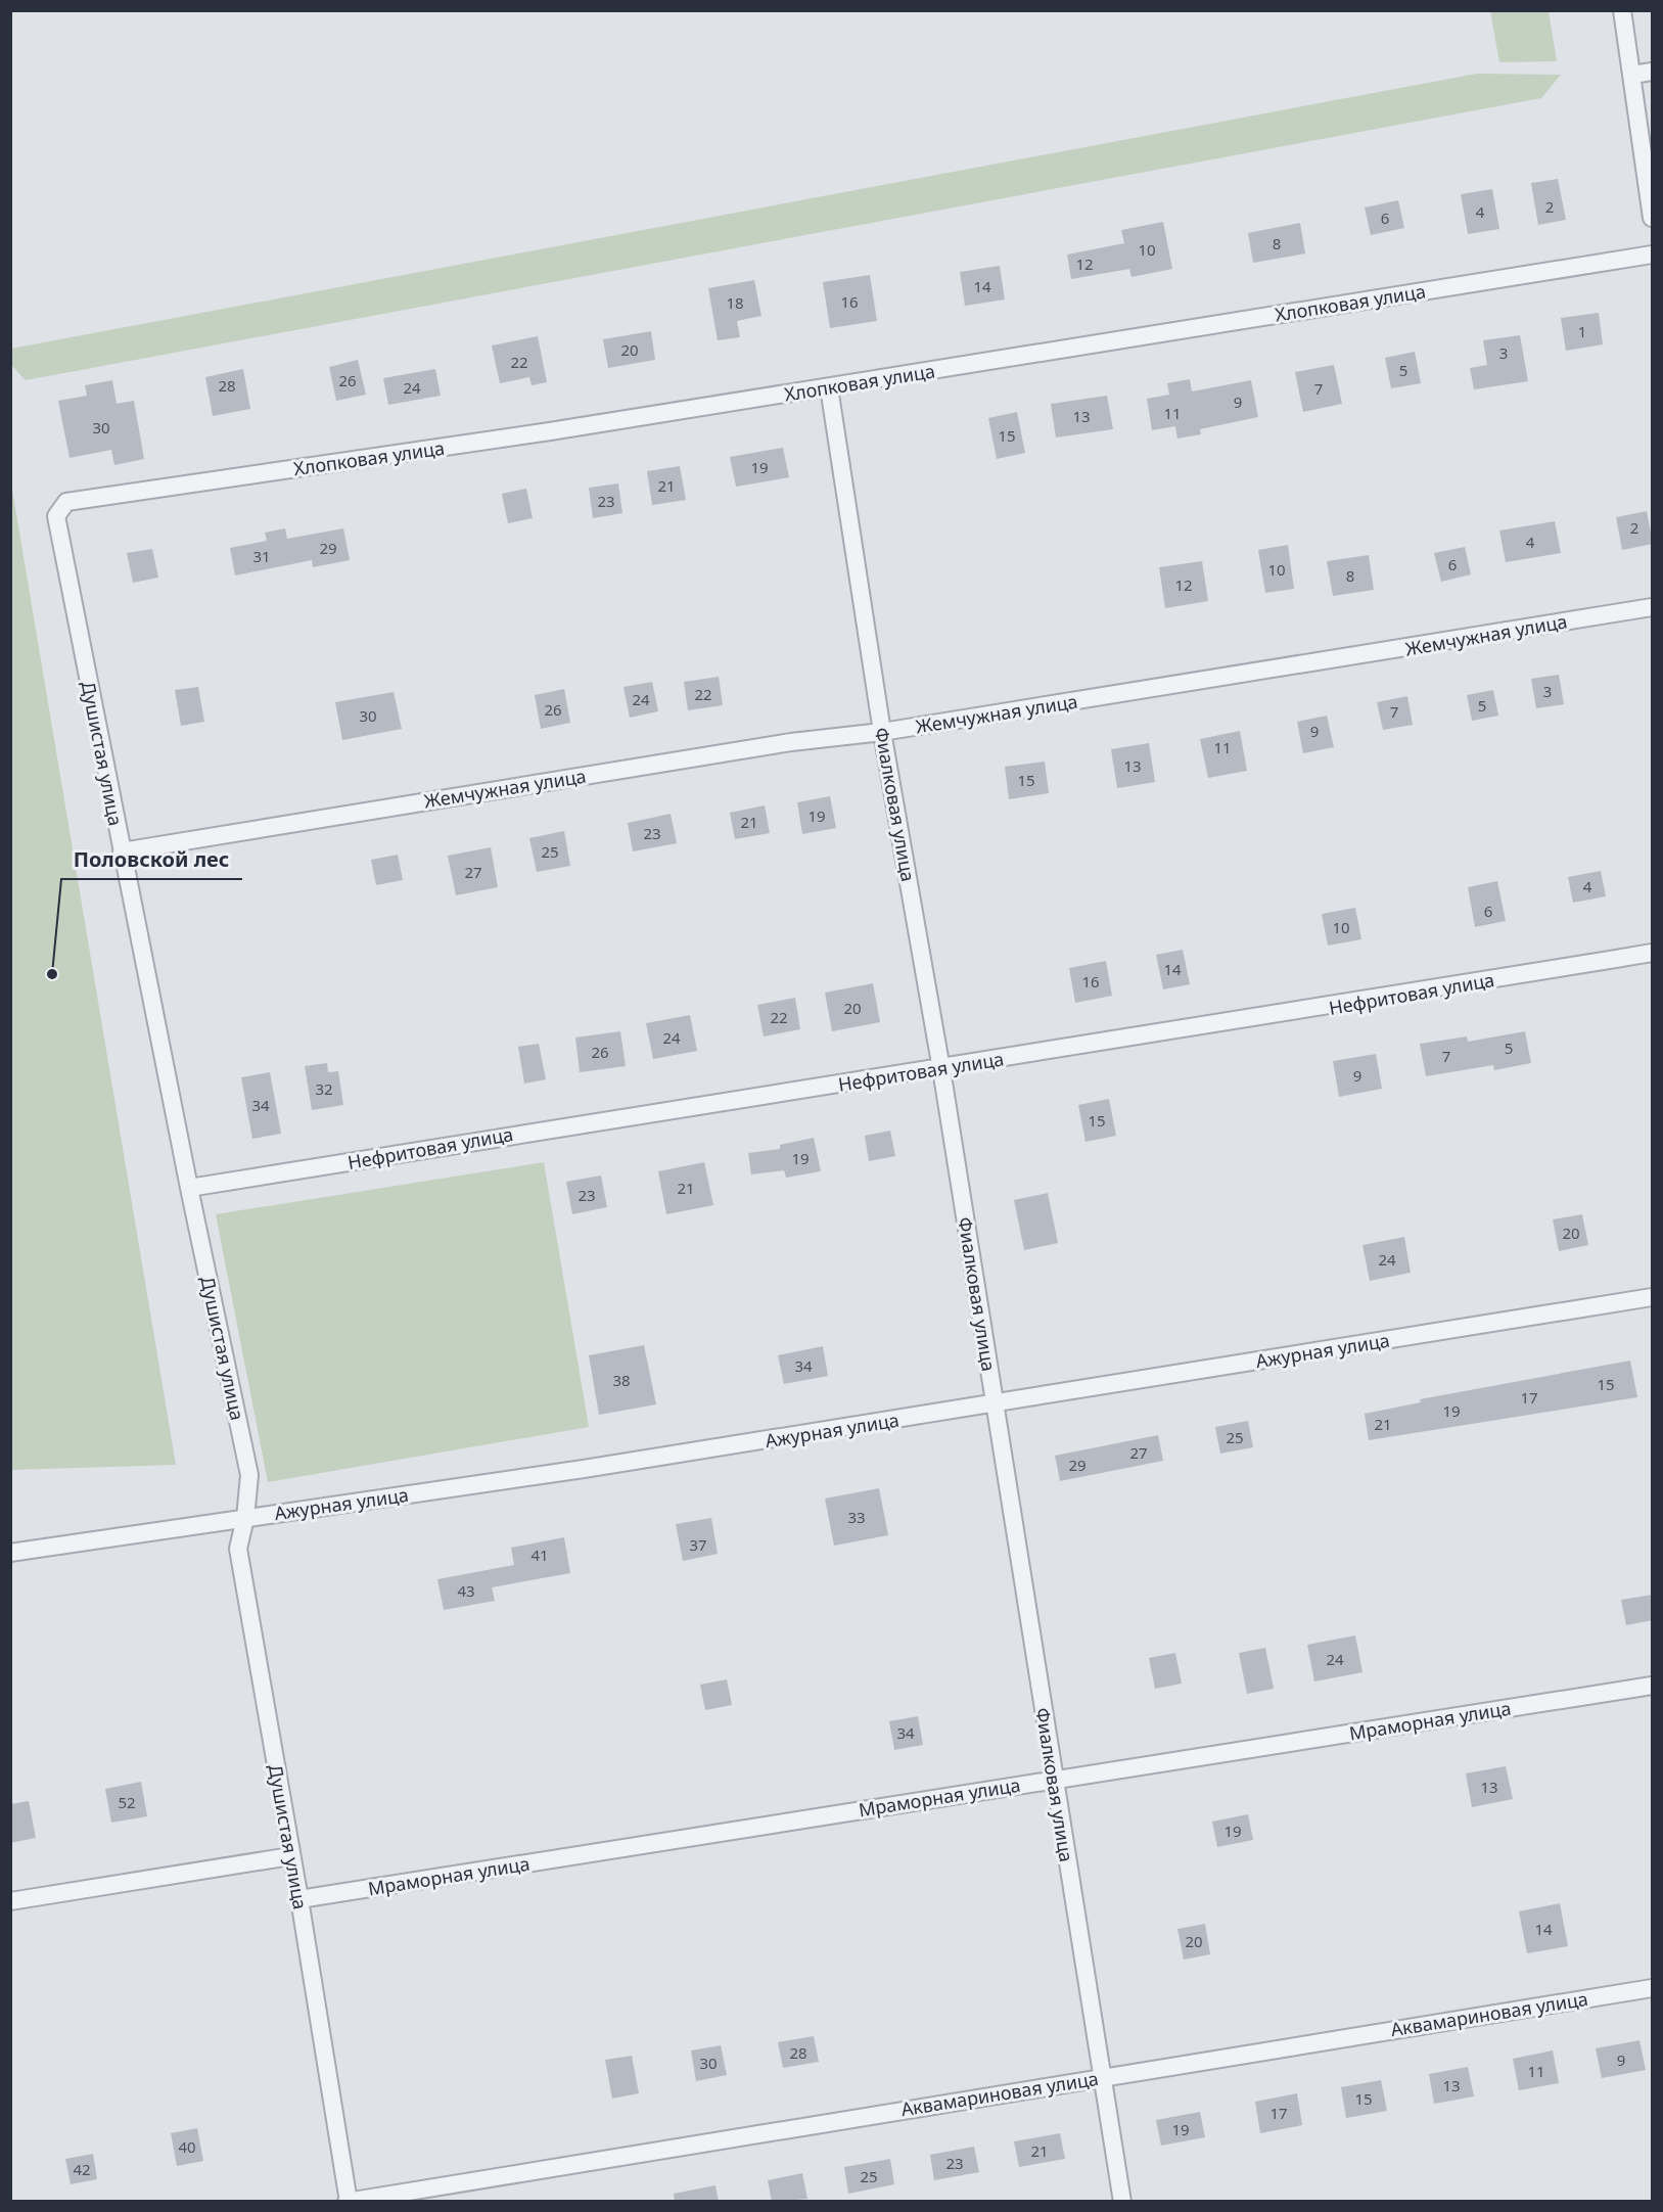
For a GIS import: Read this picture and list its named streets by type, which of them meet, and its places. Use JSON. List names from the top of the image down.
{
  "streets": {
    "street": [
      "Хлопковая улица",
      "Жемчужная улица",
      "Душистая улица",
      "Фиалковая улица",
      "Нефритовая улица",
      "Ажурная улица",
      "Мраморная улица",
      "Аквамариновая улица"
    ]
  },
  "crossings": [
    ["Хлопковая улица", "Душистая улица"],
    ["Хлопковая улица", "Фиалковая улица"],
    ["Жемчужная улица", "Душистая улица"],
    ["Жемчужная улица", "Фиалковая улица"],
    ["Душистая улица", "Нефритовая улица"],
    ["Душистая улица", "Ажурная улица"],
    ["Душистая улица", "Мраморная улица"],
    ["Душистая улица", "Аквамариновая улица"],
    ["Фиалковая улица", "Нефритовая улица"],
    ["Фиалковая улица", "Ажурная улица"],
    ["Фиалковая улица", "Мраморная улица"],
    ["Фиалковая улица", "Аквамариновая улица"]
  ],
  "places": ["Половской лес"],
  "house_numbers": [
    "2",
    "4",
    "6",
    "8",
    "10",
    "12",
    "14",
    "16",
    "18",
    "1",
    "20",
    "3",
    "22",
    "5",
    "26",
    "28",
    "24",
    "7",
    "9",
    "11",
    "13",
    "30",
    "15",
    "19",
    "21",
    "23",
    "2",
    "4",
    "29",
    "31",
    "6",
    "10",
    "8",
    "12",
    "3",
    "22",
    "24",
    "5",
    "26",
    "7",
    "30",
    "9",
    "11",
    "13",
    "15",
    "19",
    "21",
    "23",
    "25",
    "27",
    "4",
    "6",
    "10",
    "14",
    "16",
    "20",
    "22",
    "24",
    "5",
    "26",
    "7",
    "9",
    "32",
    "34",
    "15",
    "19",
    "21",
    "23",
    "20",
    "24",
    "34",
    "38",
    "15",
    "17",
    "19",
    "21",
    "25",
    "27",
    "29",
    "33",
    "37",
    "41",
    "43",
    "24",
    "34",
    "13",
    "52",
    "19",
    "14",
    "20",
    "28",
    "9",
    "30",
    "11",
    "13",
    "15",
    "17",
    "19",
    "40",
    "21",
    "23",
    "42",
    "25"
  ]
}
